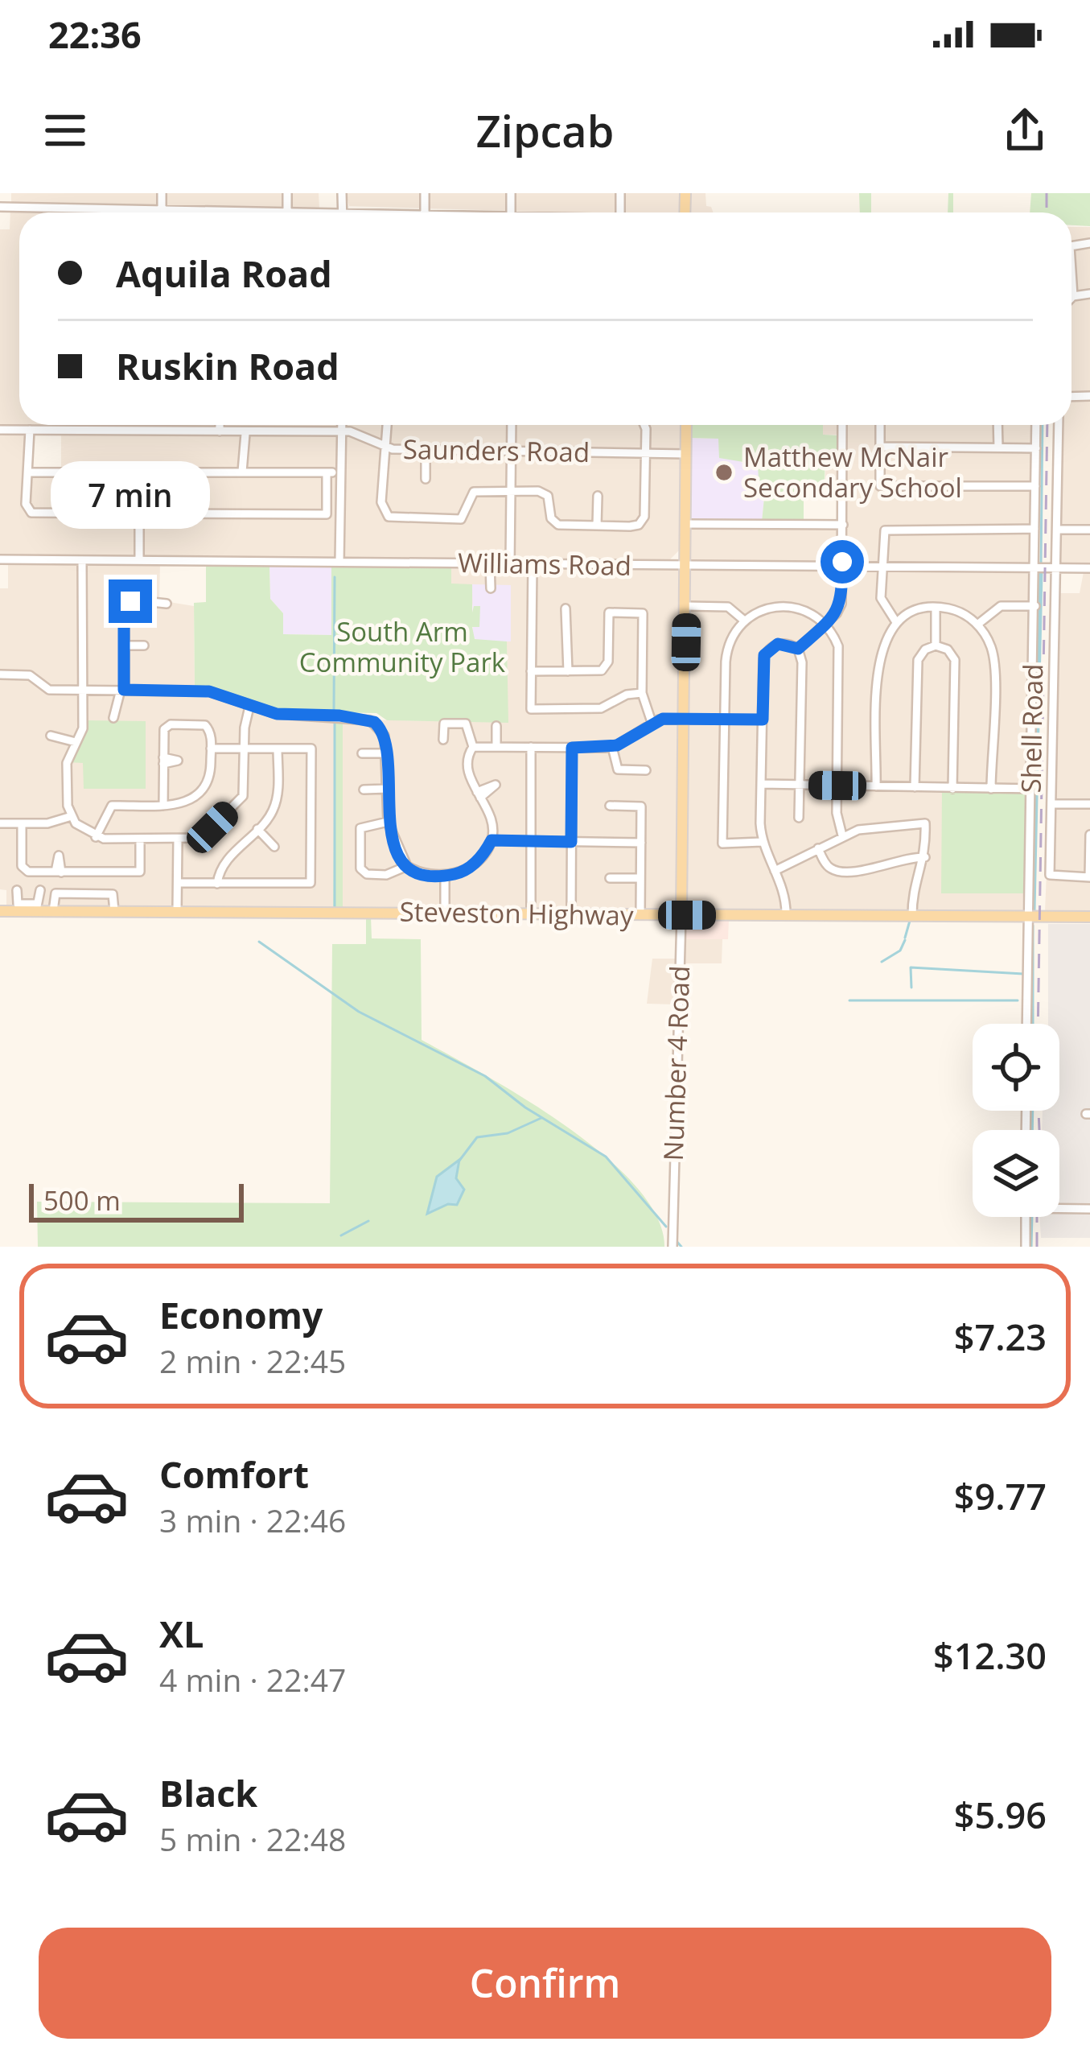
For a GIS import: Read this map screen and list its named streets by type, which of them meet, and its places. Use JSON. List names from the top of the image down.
{
  "streets": {
    "main road": ["Steveston Highway", "Number 4 Road"],
    "street": ["Saunders Road", "Williams Road", "Shell Road"]
  },
  "crossings": [
    ["Saunders Road", "Number 4 Road"],
    ["Williams Road", "Shell Road"],
    ["Williams Road", "Number 4 Road"],
    ["Shell Road", "Steveston Highway"],
    ["Steveston Highway", "Number 4 Road"]
  ],
  "parks": ["South Arm Community Park"],
  "places": ["Matthew McNair Secondary School"],
  "scale_bar": "500 m",
  "page": {
    "status": "22:36",
    "header": "Zipcab",
    "banner": ["Aquila Road", "Ruskin Road"],
    "bubble": "7 min",
    "scale": "500 m",
    "list": [
      {
        "name": "Economy",
        "note": "2 min · 22:45",
        "value": "$7.23"
      },
      {
        "name": "Comfort",
        "note": "3 min · 22:46",
        "value": "$9.77"
      },
      {
        "name": "XL",
        "note": "4 min · 22:47",
        "value": "$12.30"
      },
      {
        "name": "Black",
        "note": "5 min · 22:48",
        "value": "$5.96"
      }
    ],
    "buttons": "Confirm"
  }
}
